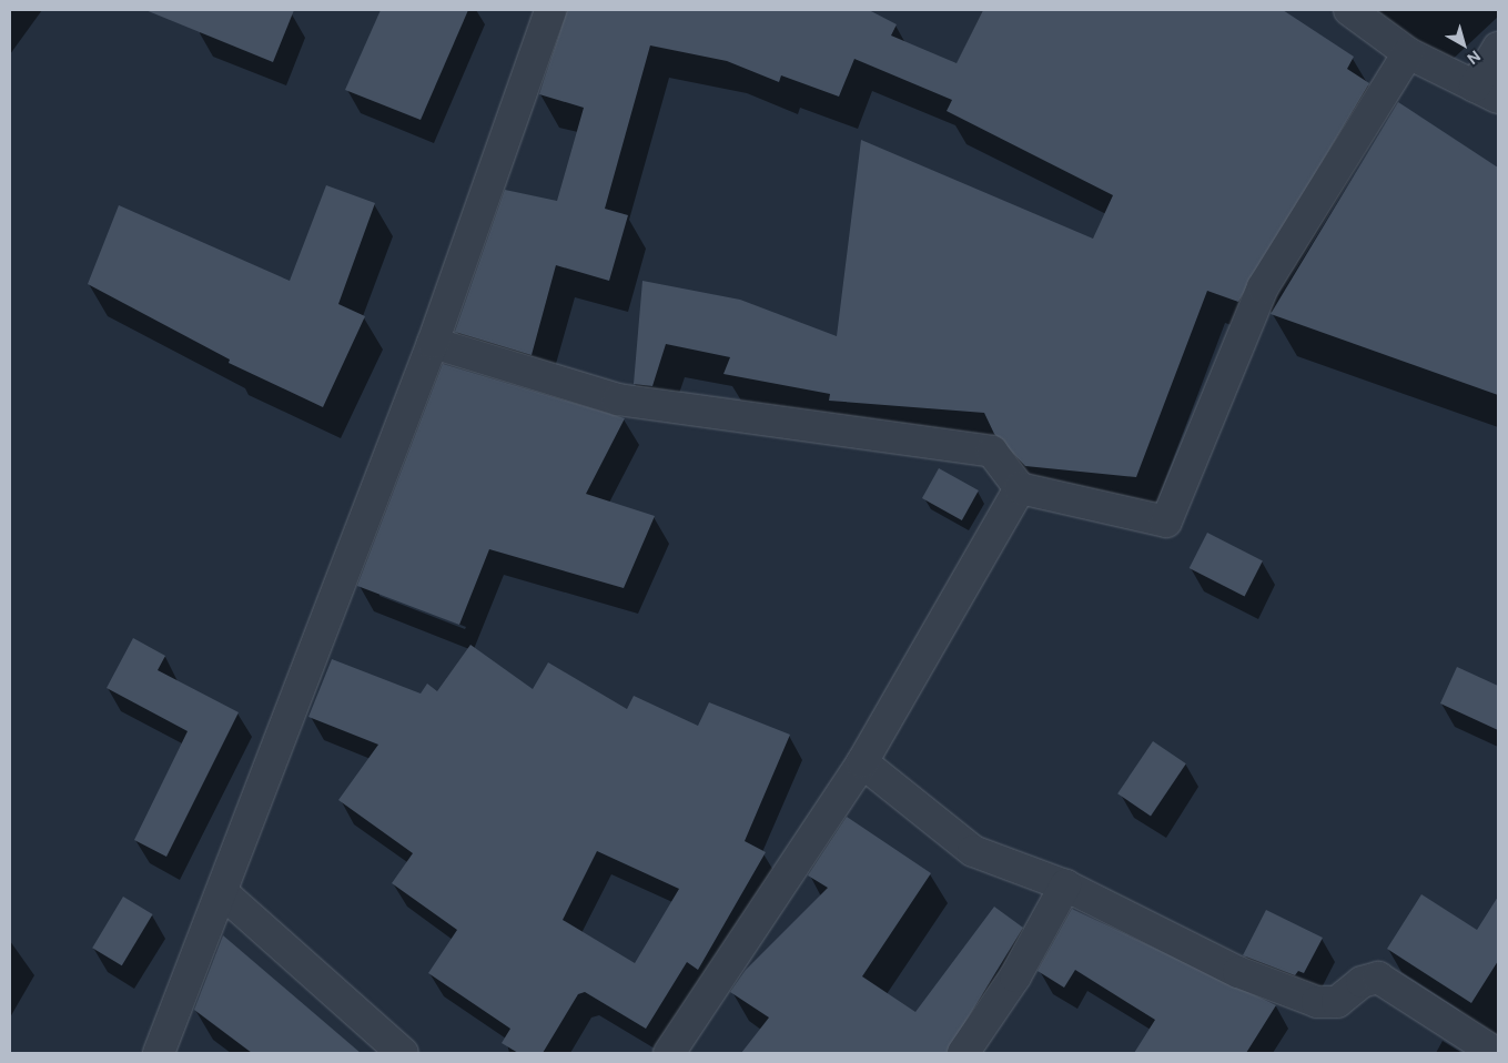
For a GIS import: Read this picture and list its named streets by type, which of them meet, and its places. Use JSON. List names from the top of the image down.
{
  "north": "bottom right"
}
